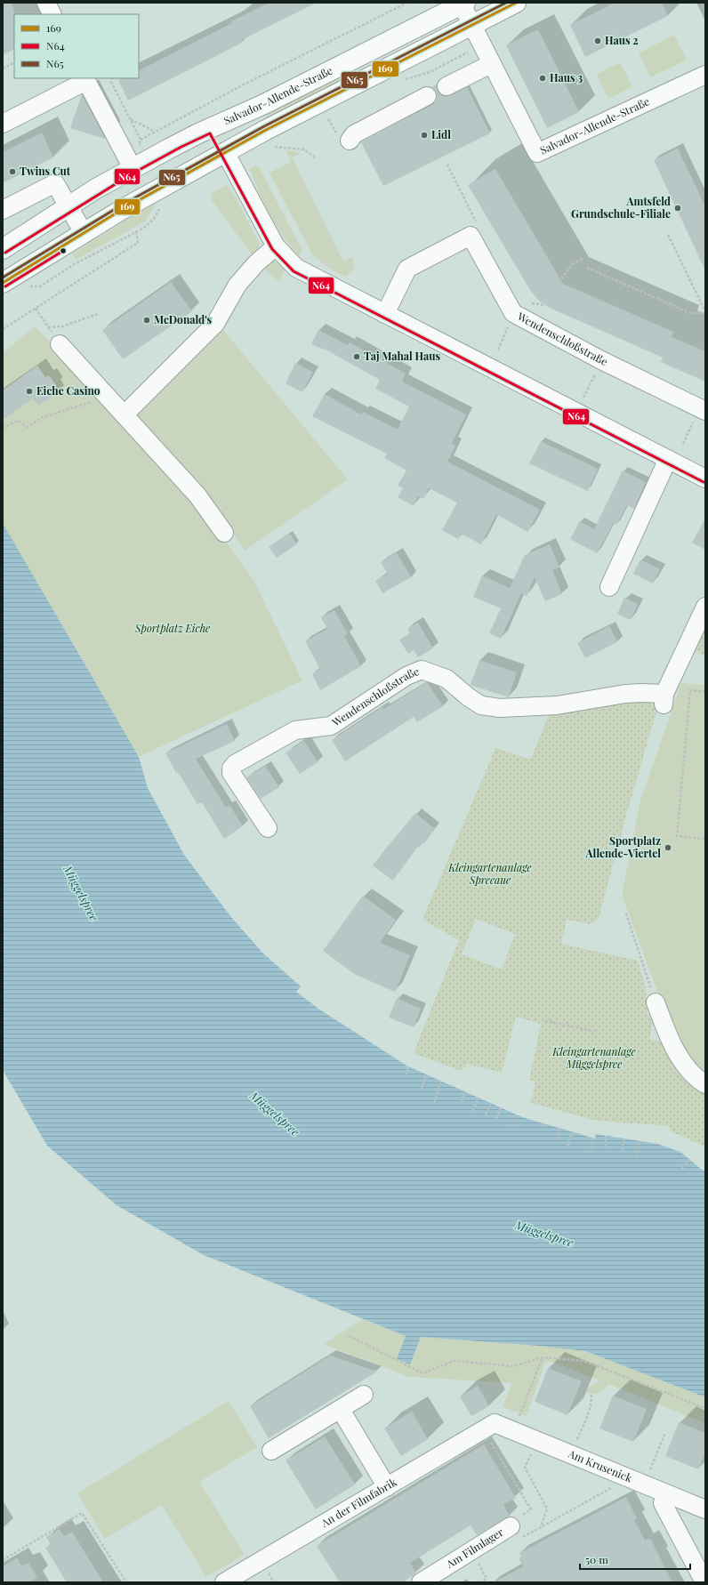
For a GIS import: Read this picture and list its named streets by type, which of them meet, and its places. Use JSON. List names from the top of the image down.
{
  "streets": {
    "main road": ["Salvador-Allende-Straße"],
    "street": [
      "Wendenschloßstraße",
      "Am Krusenick",
      "An der Filmfabrik",
      "Am Filmlager"
    ]
  },
  "crossings": [
    ["Am Krusenick", "An der Filmfabrik"]
  ],
  "water": ["Müggelspree"],
  "parks": ["Sportplatz Eiche", "Kleingartenanlage Spreeaue", "Kleingartenanlage Müggelspree"],
  "places": [
    "Haus 2",
    "Haus 3",
    "Lidl",
    "Twins Cut",
    "Amtsfeld Grundschule-Filiale",
    "McDonald's",
    "Taj Mahal Haus",
    "Eiche Casino",
    "Sportplatz Allende-Viertel"
  ],
  "lines": ["transit line 169", "transit line N65", "transit line N64"],
  "legend": ["169", "N64", "N65"],
  "scale_bar": "50 m"
}
